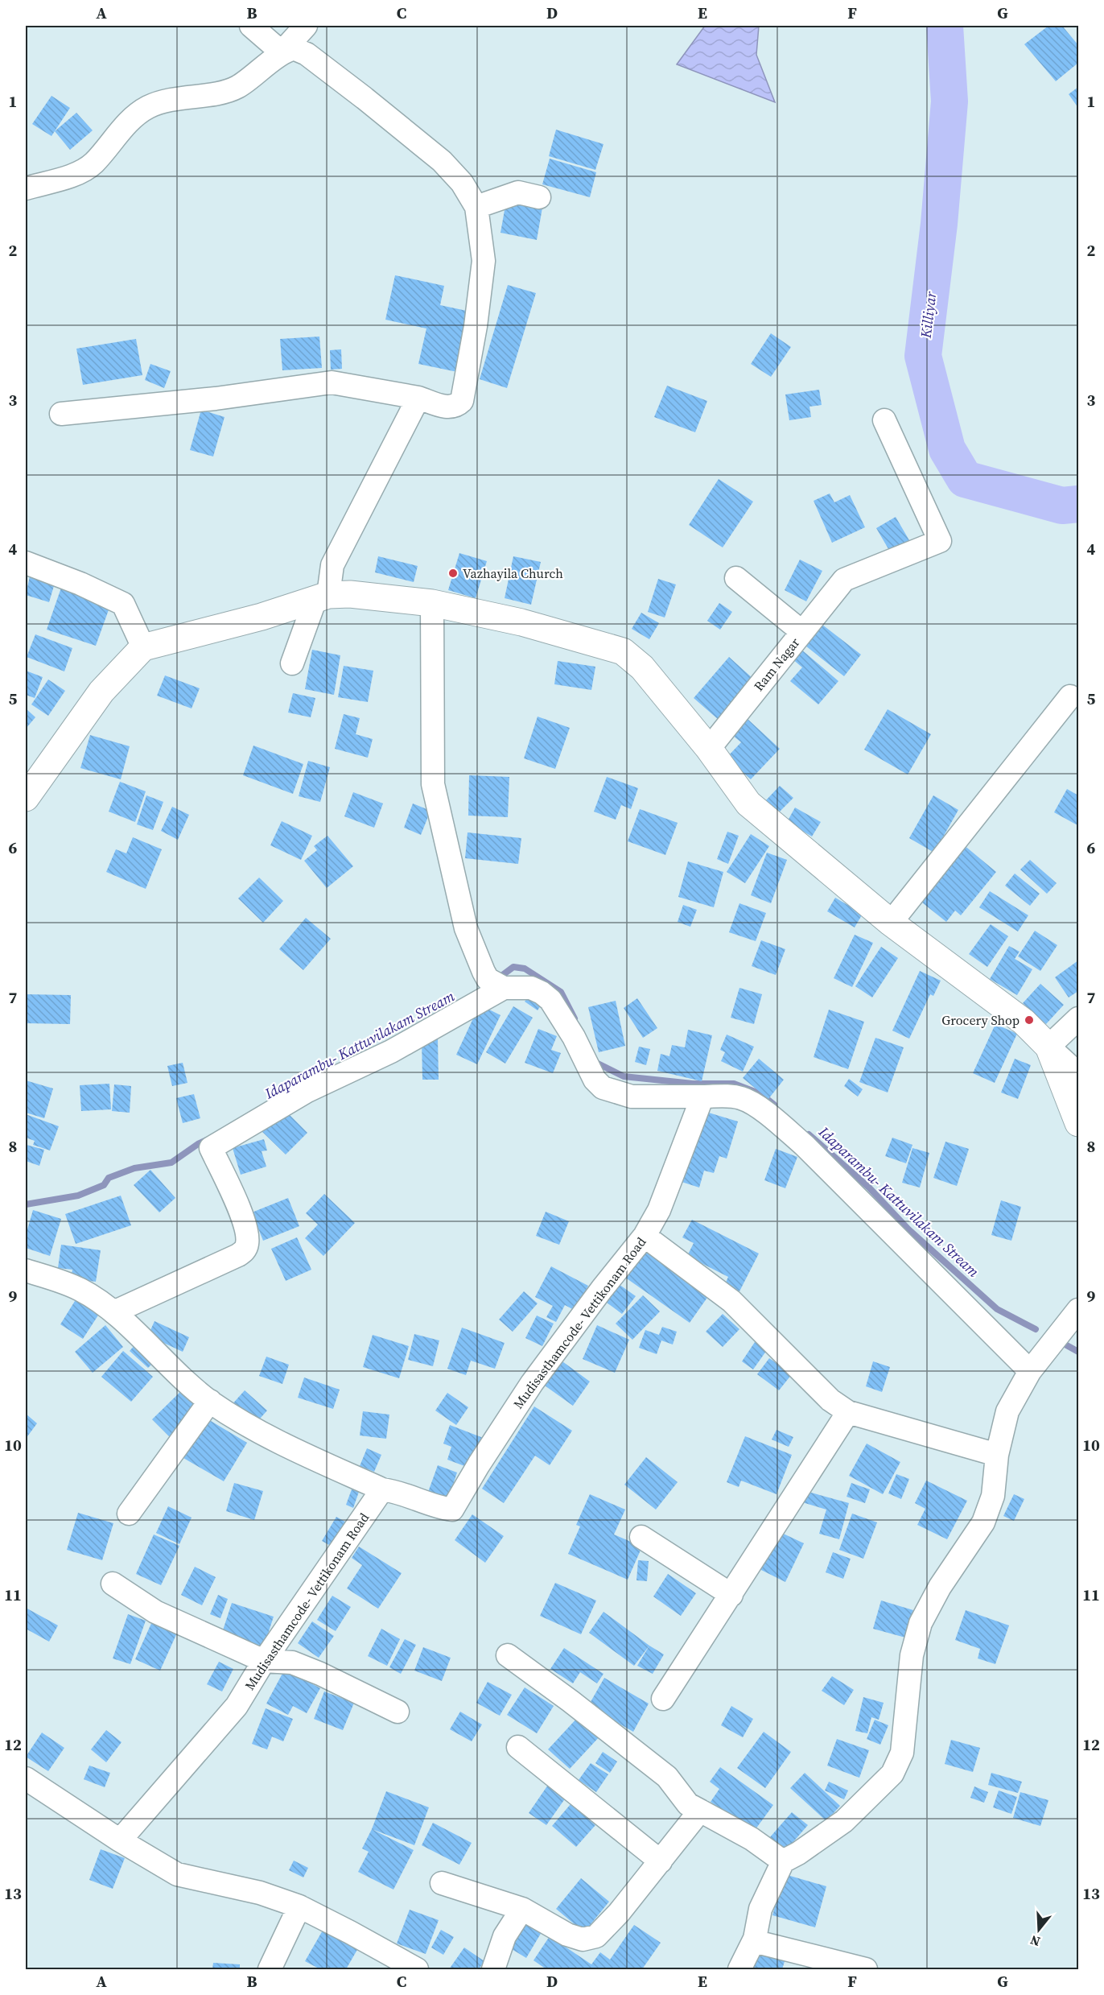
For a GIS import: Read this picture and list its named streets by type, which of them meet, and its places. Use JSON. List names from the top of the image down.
{
  "streets": {
    "street": ["Ram Nagar", "Mudisasthamcode- Vettikonam Road"]
  },
  "water": ["Killiyar", "Idaparambu- Kattuvilakam Stream"],
  "places": ["Vazhayila Church", "Grocery Shop"],
  "north": "bottom",
  "grid": {
    "columns": [
      "A",
      "B",
      "C",
      "D",
      "E",
      "F",
      "G"
    ],
    "rows": [
      "1",
      "2",
      "3",
      "4",
      "5",
      "6",
      "7",
      "8",
      "9",
      "10",
      "11",
      "12",
      "13"
    ]
  }
}
